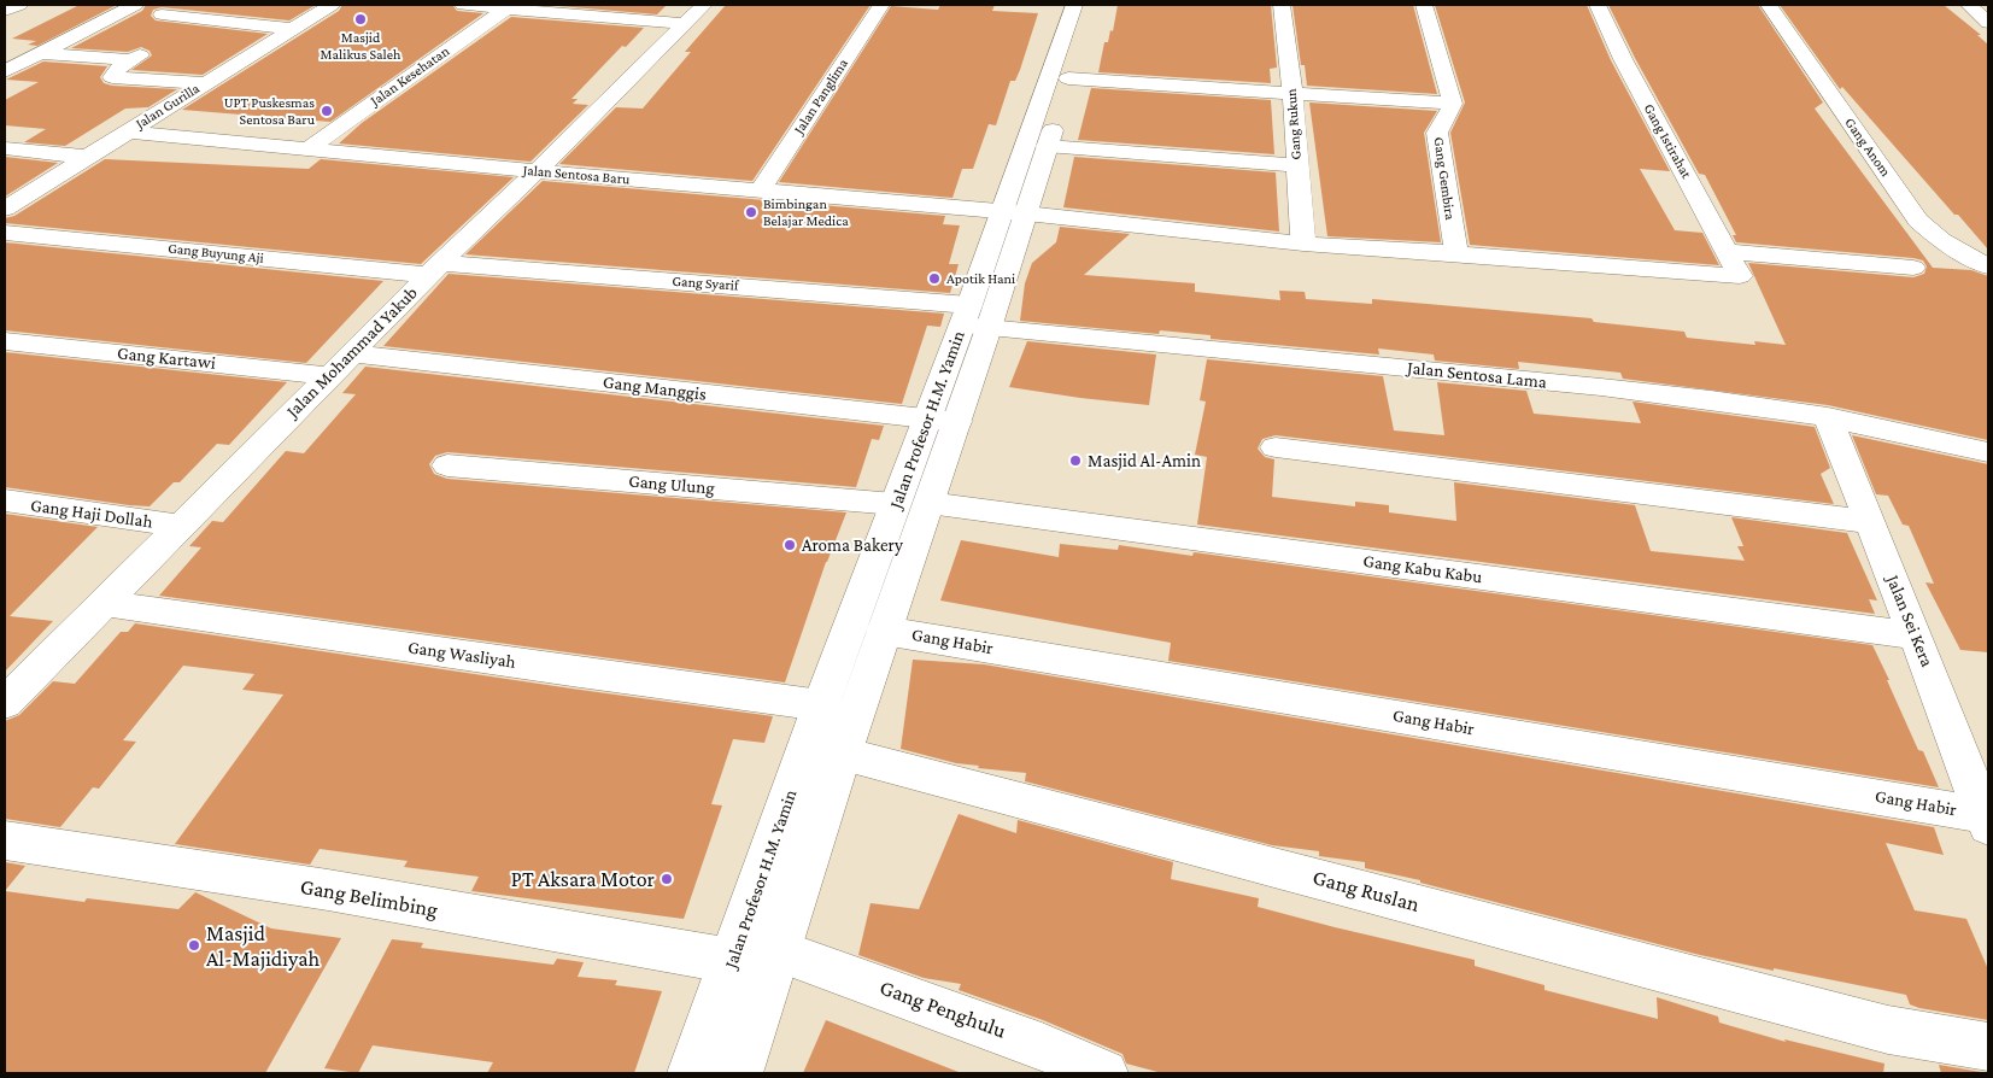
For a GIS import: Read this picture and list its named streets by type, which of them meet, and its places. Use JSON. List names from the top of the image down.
{
  "streets": {
    "street": [
      "Jalan Kesehatan",
      "Jalan Panglima",
      "Jalan Gurilla",
      "Gang Rukun",
      "Gang Istirahat",
      "Gang Anom",
      "Jalan Sentosa Baru",
      "Gang Gembira",
      "Gang Buyung Aji",
      "Gang Syarif",
      "Jalan Mohammad Yakub",
      "Gang Kartawi",
      "Jalan Sentosa Lama",
      "Gang Manggis",
      "Jalan Profesor H.M. Yamin",
      "Gang Ulung",
      "Gang Haji Dollah",
      "Gang Kabu Kabu",
      "Jalan Sei Kera",
      "Gang Habir",
      "Gang Wasliyah",
      "Gang Ruslan",
      "Gang Belimbing",
      "Gang Penghulu"
    ]
  },
  "crossings": [
    ["Jalan Kesehatan", "Jalan Sentosa Baru"],
    ["Jalan Panglima", "Jalan Sentosa Baru"],
    ["Jalan Gurilla", "Jalan Sentosa Baru"],
    ["Gang Rukun", "Jalan Sentosa Baru"],
    ["Gang Istirahat", "Jalan Sentosa Baru"],
    ["Jalan Sentosa Baru", "Gang Gembira"],
    ["Jalan Sentosa Baru", "Jalan Mohammad Yakub"],
    ["Jalan Sentosa Baru", "Jalan Profesor H.M. Yamin"],
    ["Gang Buyung Aji", "Gang Syarif"],
    ["Gang Buyung Aji", "Jalan Mohammad Yakub"],
    ["Gang Syarif", "Jalan Mohammad Yakub"],
    ["Gang Syarif", "Jalan Sentosa Lama"],
    ["Gang Syarif", "Jalan Profesor H.M. Yamin"],
    ["Jalan Mohammad Yakub", "Gang Kartawi"],
    ["Jalan Mohammad Yakub", "Gang Manggis"],
    ["Jalan Mohammad Yakub", "Gang Haji Dollah"],
    ["Jalan Mohammad Yakub", "Gang Wasliyah"],
    ["Jalan Sentosa Lama", "Jalan Profesor H.M. Yamin"],
    ["Jalan Sentosa Lama", "Jalan Sei Kera"],
    ["Gang Manggis", "Jalan Profesor H.M. Yamin"],
    ["Jalan Profesor H.M. Yamin", "Gang Ulung"],
    ["Jalan Profesor H.M. Yamin", "Gang Kabu Kabu"],
    ["Jalan Profesor H.M. Yamin", "Gang Habir"],
    ["Jalan Profesor H.M. Yamin", "Gang Wasliyah"],
    ["Jalan Profesor H.M. Yamin", "Gang Ruslan"],
    ["Jalan Profesor H.M. Yamin", "Gang Belimbing"],
    ["Jalan Profesor H.M. Yamin", "Gang Penghulu"],
    ["Gang Kabu Kabu", "Jalan Sei Kera"],
    ["Jalan Sei Kera", "Gang Habir"]
  ],
  "places": [
    "Masjid Malikus Saleh",
    "UPT Puskesmas Sentosa Baru",
    "Bimbingan Belajar Medica",
    "Apotik Hani",
    "Masjid Al-Amin",
    "Aroma Bakery",
    "PT Aksara Motor",
    "Masjid Al-Majidiyah"
  ]
}
